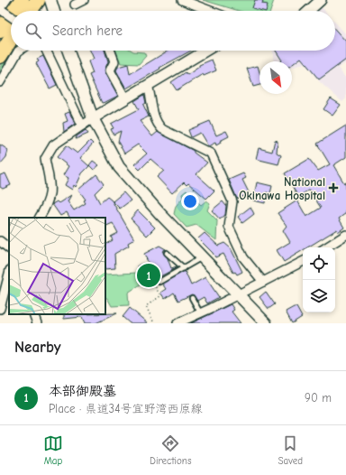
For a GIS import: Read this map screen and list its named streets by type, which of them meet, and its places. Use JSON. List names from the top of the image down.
{
  "places": {
    "health": ["National Okinawa Hospital"]
  },
  "north": "bottom right",
  "page": {
    "search": "Search here",
    "pins": "1",
    "heading": "Nearby",
    "list": [
      {
        "mark": "1",
        "name": "本部御殿墓",
        "note": "Place · 県道34号宜野湾西原線",
        "value": "90 m"
      }
    ],
    "nav": ["Map", "Directions", "Saved"]
  }
}
